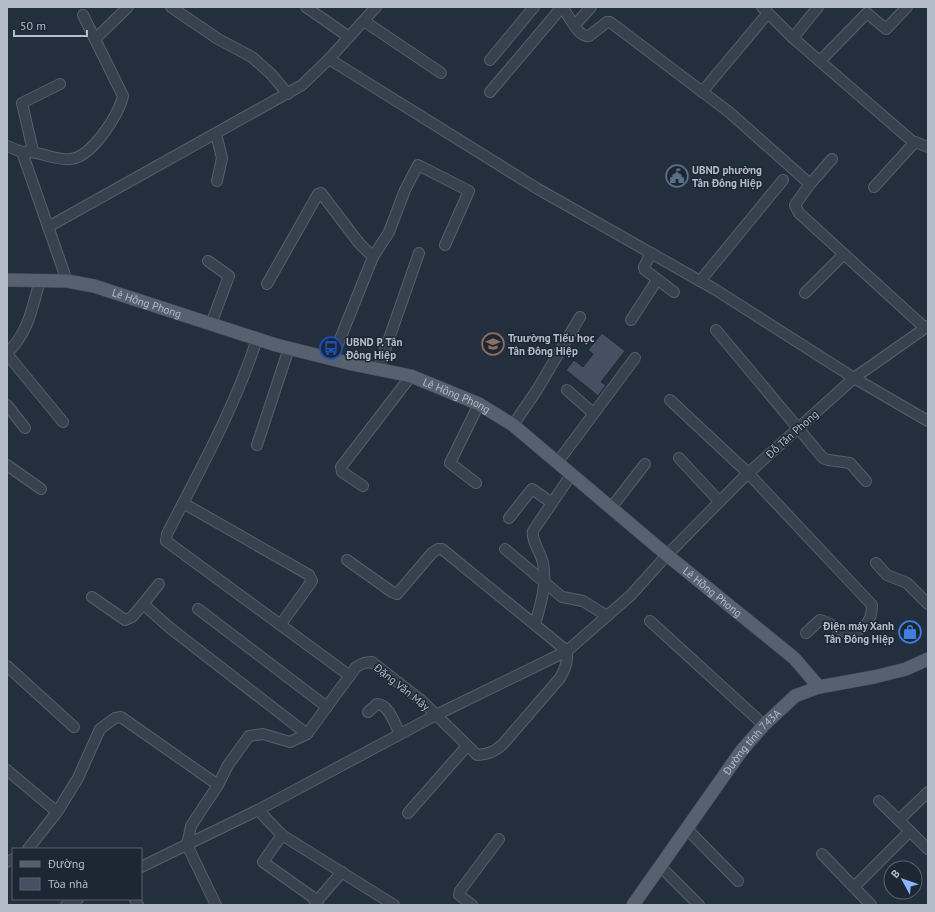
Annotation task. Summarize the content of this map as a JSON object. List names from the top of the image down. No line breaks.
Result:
{"streets":{"main road":["Lê Hồng Phong","Đường tỉnh 743A"],"street":["Đỗ Tấn Phong","Đặng Văn Mây"]},"crossings":[["Lê Hồng Phong","Đỗ Tấn Phong"],["Lê Hồng Phong","Đường tỉnh 743A"]],"places":{"public building":["UBND phường Tân Đông Hiệp"],"school or university":["Truường Tiểu học Tân Đông Hiệp"],"bus stop":["UBND P. Tân Đông Hiệp"],"shop":["Điện máy Xanh Tân Đông Hiệp"]},"legend":["Đường","Tòa nhà"],"scale_bar":"50 m","north":"top left"}
